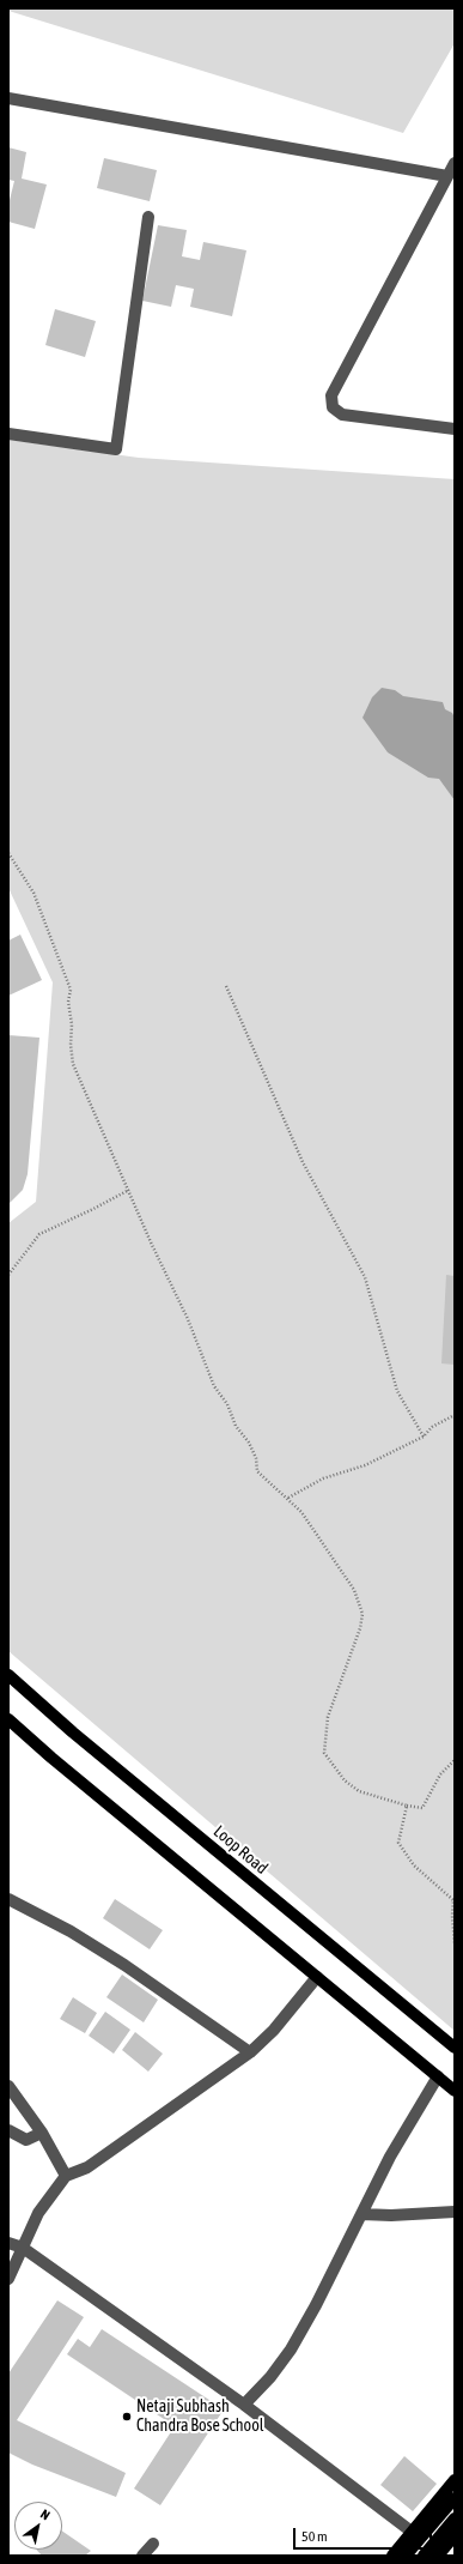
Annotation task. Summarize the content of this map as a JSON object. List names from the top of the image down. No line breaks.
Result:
{"streets":{"main road":["Loop Road"]},"places":["Netaji Subhash Chandra Bose School"],"scale_bar":"50 m","north":"top right"}
